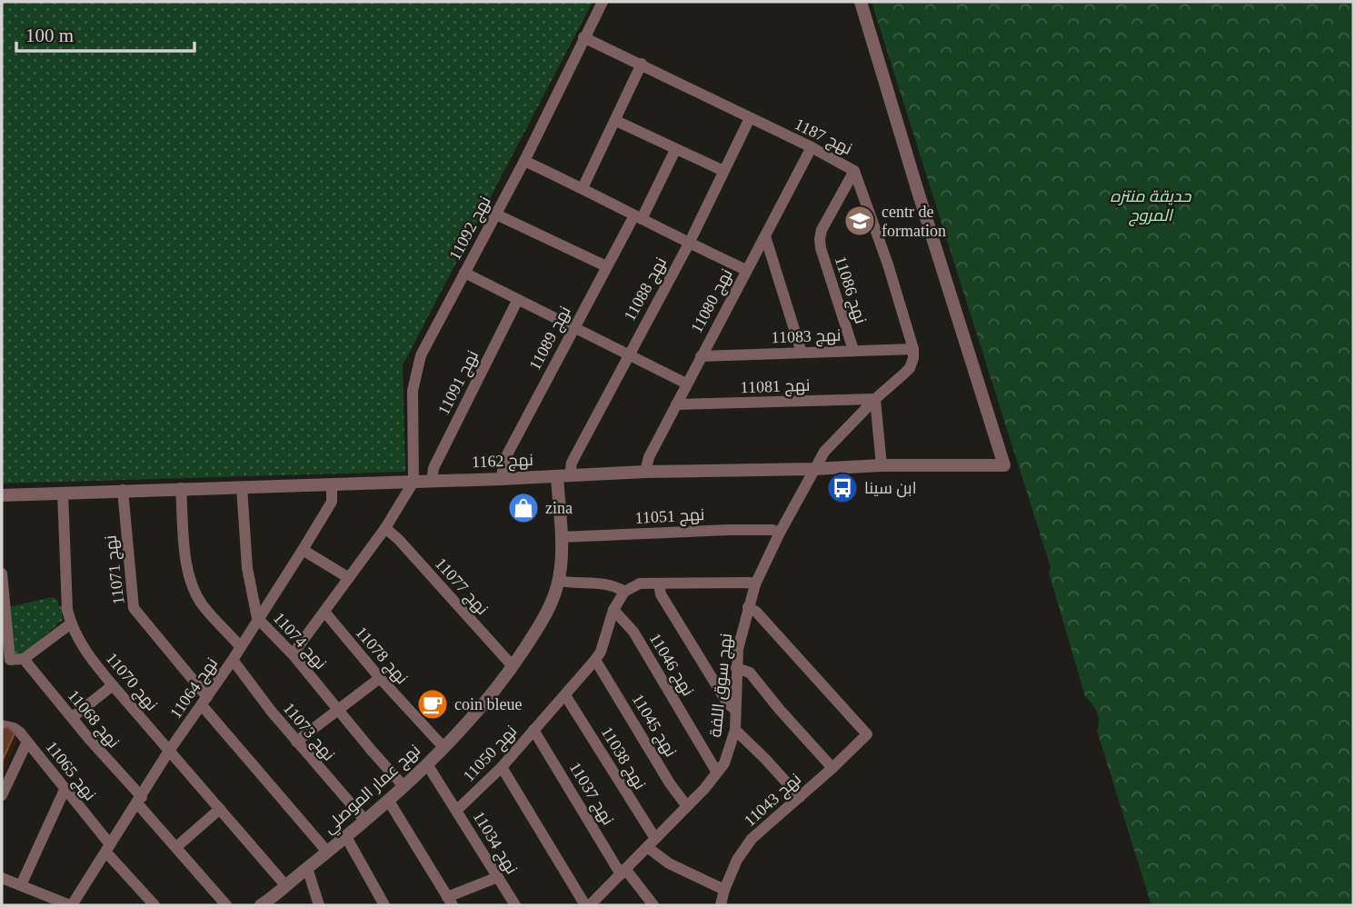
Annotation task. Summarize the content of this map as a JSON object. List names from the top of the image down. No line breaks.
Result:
{"streets":{"street":["نهج 1187","نهج 11092","نهج 11088","نهج 11086","نهج 11080","نهج 11083","نهج 11089","نهج 11091","نهج 11081","نهج 1162","نهج 11051","نهج 11071","نهج 11077","نهج 11074","نهج 11078","نهج 11046","نهج 11070","نهج سوق اللفة","نهج 11064","نهج 11068","نهج 11045","نهج 11073","نهج 11050","نهج 11038","نهج 11065","نهج عمار الموصلي","نهج 11037","نهج 11043","نهج 11034"]},"crossings":[["نهج 1187","نهج 11092"],["نهج 1187","نهج 11088"],["نهج 1187","نهج 11086"],["نهج 1187","نهج 11080"],["نهج 1187","نهج 11083"],["نهج 11092","نهج 1162"],["نهج 11088","نهج 1162"],["نهج 11088","نهج عمار الموصلي"],["نهج 11086","نهج 11083"],["نهج 11080","نهج 11083"],["نهج 11080","نهج 11081"],["نهج 11080","نهج 1162"],["نهج 11089","نهج 1162"],["نهج 11091","نهج 1162"],["نهج 1162","نهج 11071"],["نهج 1162","نهج 11074"],["نهج 1162","نهج 11070"],["نهج 1162","نهج سوق اللفة"],["نهج 1162","نهج 11064"],["نهج 1162","نهج عمار الموصلي"],["نهج 11051","نهج سوق اللفة"],["نهج 11051","نهج عمار الموصلي"],["نهج 11071","نهج 11064"],["نهج 11071","نهج عمار الموصلي"],["نهج 11077","نهج عمار الموصلي"],["نهج 11074","نهج 11064"],["نهج 11074","نهج عمار الموصلي"],["نهج 11078","نهج عمار الموصلي"],["نهج 11046","نهج سوق اللفة"],["نهج 11046","نهج 11050"],["نهج 11070","نهج 11064"],["نهج 11070","نهج عمار الموصلي"],["نهج سوق اللفة","نهج 11045"],["نهج سوق اللفة","نهج 11038"],["نهج سوق اللفة","نهج 11037"],["نهج سوق اللفة","نهج 11043"],["نهج 11064","نهج 11068"],["نهج 11064","نهج 11073"],["نهج 11064","نهج 11065"],["نهج 11045","نهج 11050"],["نهج 11073","نهج عمار الموصلي"],["نهج 11050","نهج 11038"],["نهج 11050","نهج 11037"],["نهج 11050","نهج 11034"],["نهج عمار الموصلي","نهج 11034"]],"parks":["حديقة منتزه المروج"],"places":{"school or university":["centr de formation"],"bus stop":["ابن سينا"],"shop":["zina"],"cafe":["coin bleue"]},"scale_bar":"100 m"}
